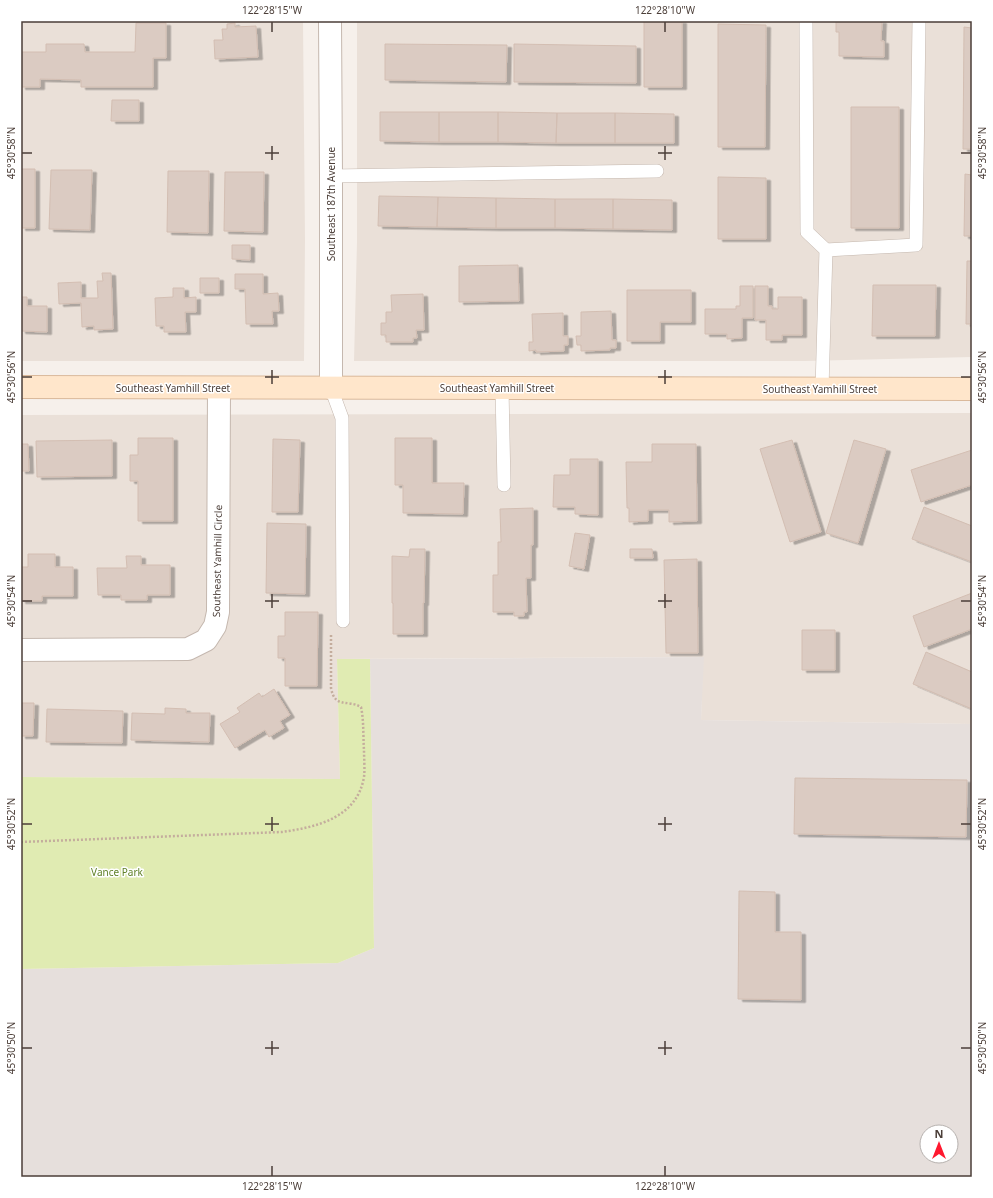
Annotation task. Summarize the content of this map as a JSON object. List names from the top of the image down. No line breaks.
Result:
{"streets":{"street":["Southeast 187th Avenue","Southeast Yamhill Street","Southeast Yamhill Circle"]},"crossings":[["Southeast 187th Avenue","Southeast Yamhill Street"],["Southeast Yamhill Street","Southeast Yamhill Circle"]],"parks":["Vance Park"],"north":"top","coordinates":["122°28'15\"W","122°28'10\"W","45°30'58\"N","45°30'56\"N","45°30'54\"N","45°30'52\"N","45°30'50\"N"]}
